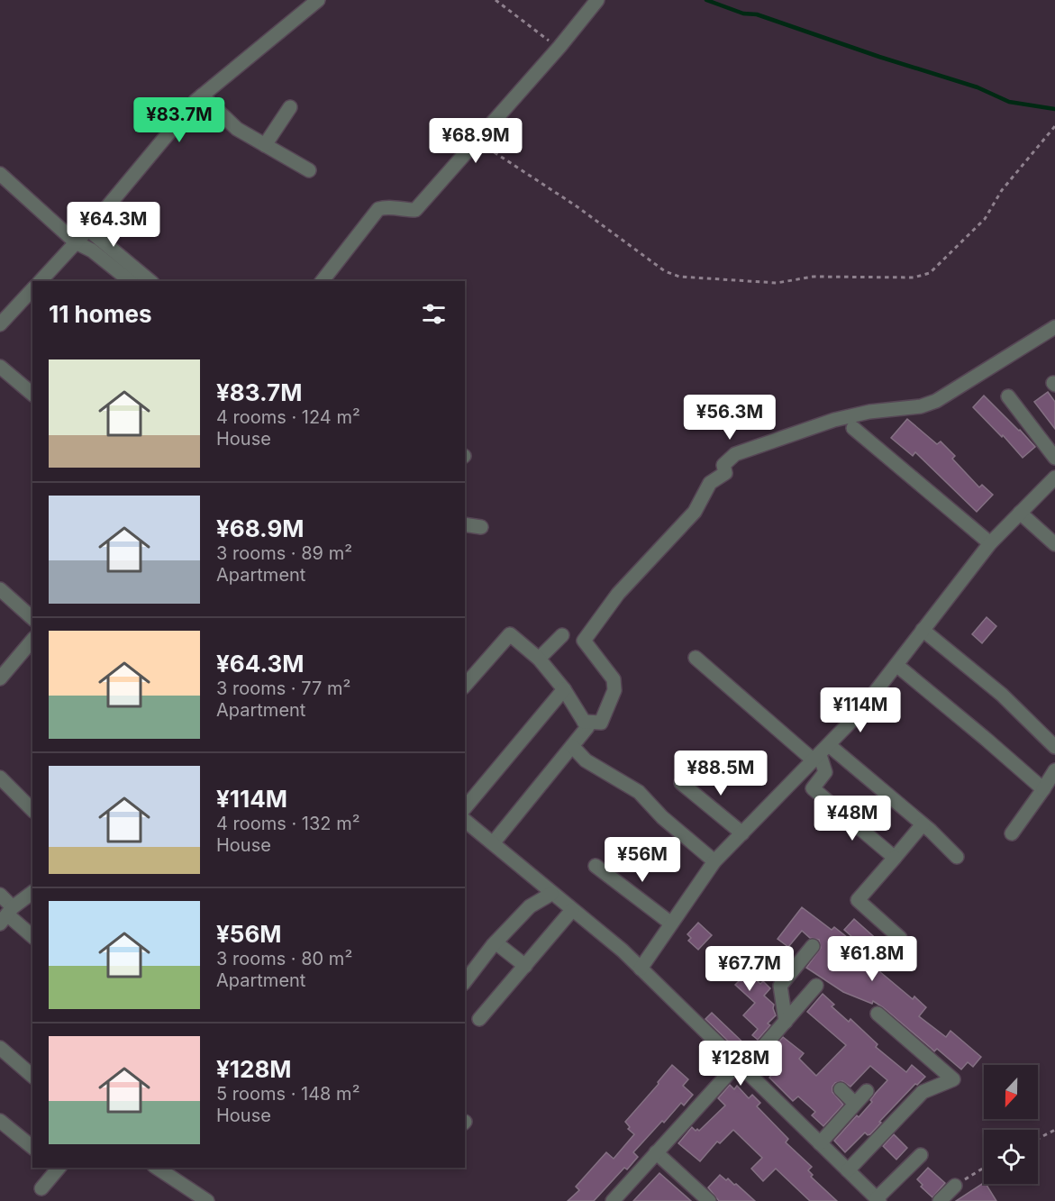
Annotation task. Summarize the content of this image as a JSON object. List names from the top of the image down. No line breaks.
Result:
{"north":"bottom","page":{"price":["¥83.7M","¥68.9M","¥64.3M","¥56.3M","¥114M","¥88.5M","¥48M","¥56M","¥61.8M","¥67.7M","¥128M"],"heading":"11 homes","list":[{"name":"¥83.7M","note":"4 rooms · 124 m² · House"},{"name":"¥68.9M","note":"3 rooms · 89 m² · Apartment"},{"name":"¥64.3M","note":"3 rooms · 77 m² · Apartment"},{"name":"¥114M","note":"4 rooms · 132 m² · House"},{"name":"¥56M","note":"3 rooms · 80 m² · Apartment"},{"name":"¥128M","note":"5 rooms · 148 m² · House"}]}}
